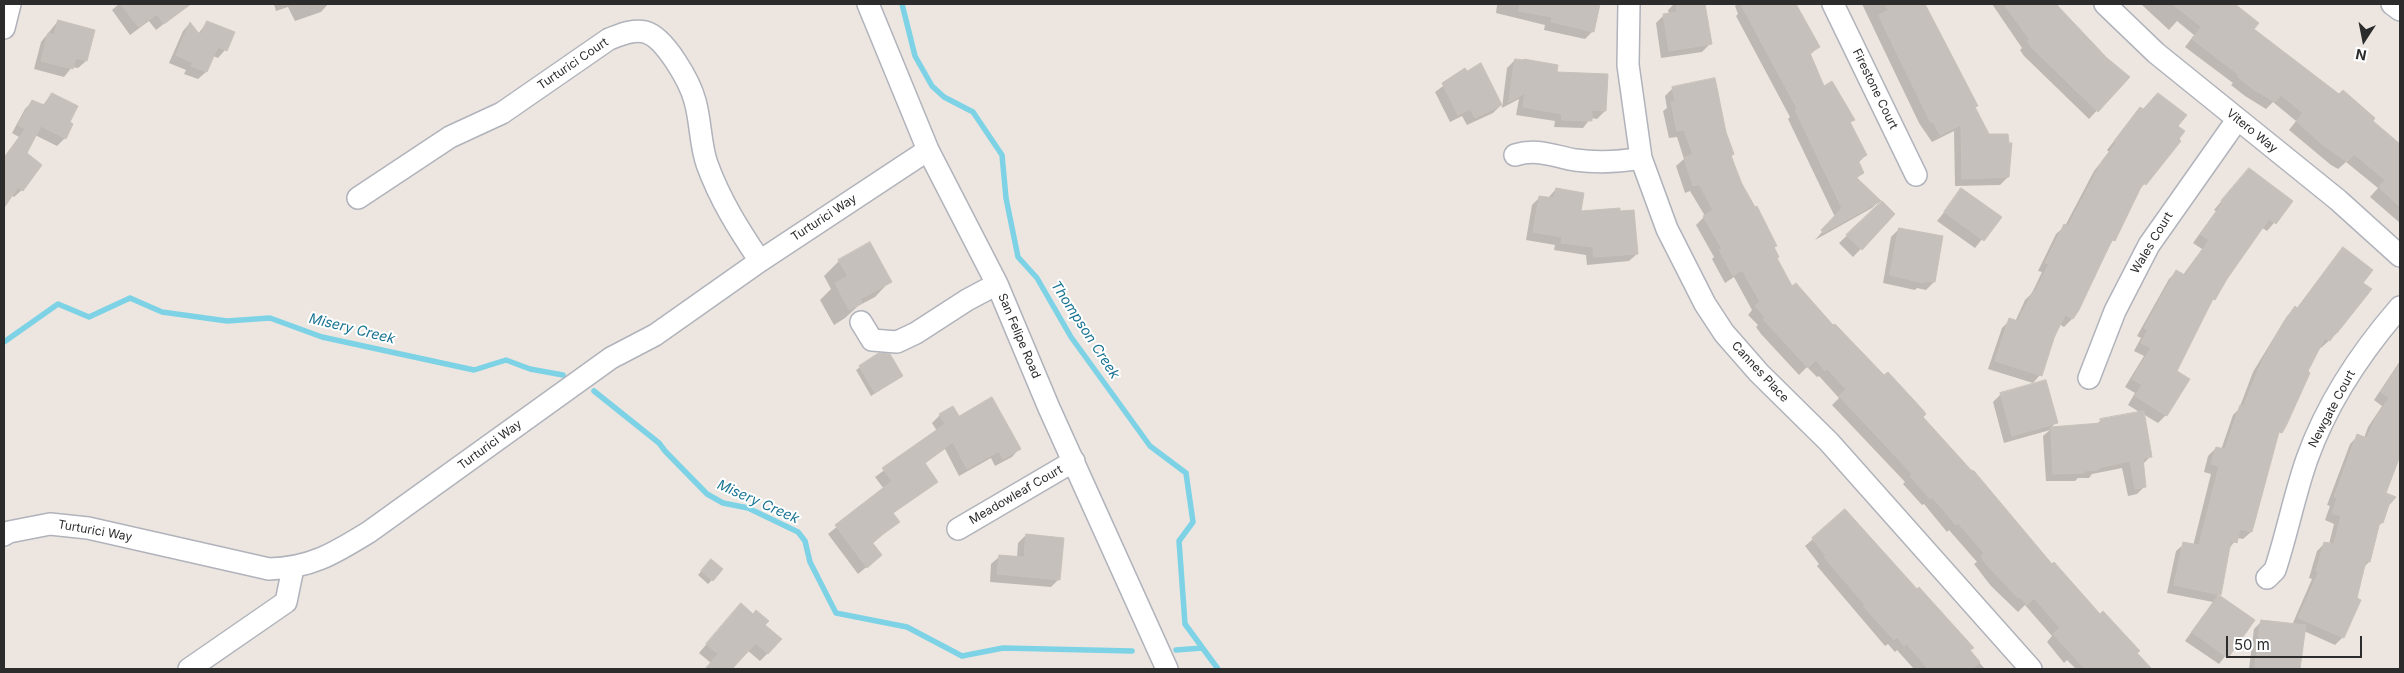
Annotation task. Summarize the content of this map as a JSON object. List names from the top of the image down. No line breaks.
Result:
{"streets":{"street":["Turturici Court","Firestone Court","Vitero Way","Turturici Way","Wales Court","San Felipe Road","Cannes Place","Newgate Court","Meadowleaf Court"]},"crossings":[["Turturici Court","Turturici Way"],["Vitero Way","Wales Court"],["Turturici Way","San Felipe Road"],["San Felipe Road","Meadowleaf Court"]],"water":["Misery Creek","Thompson Creek"],"scale_bar":"50 m","north":"bottom"}
